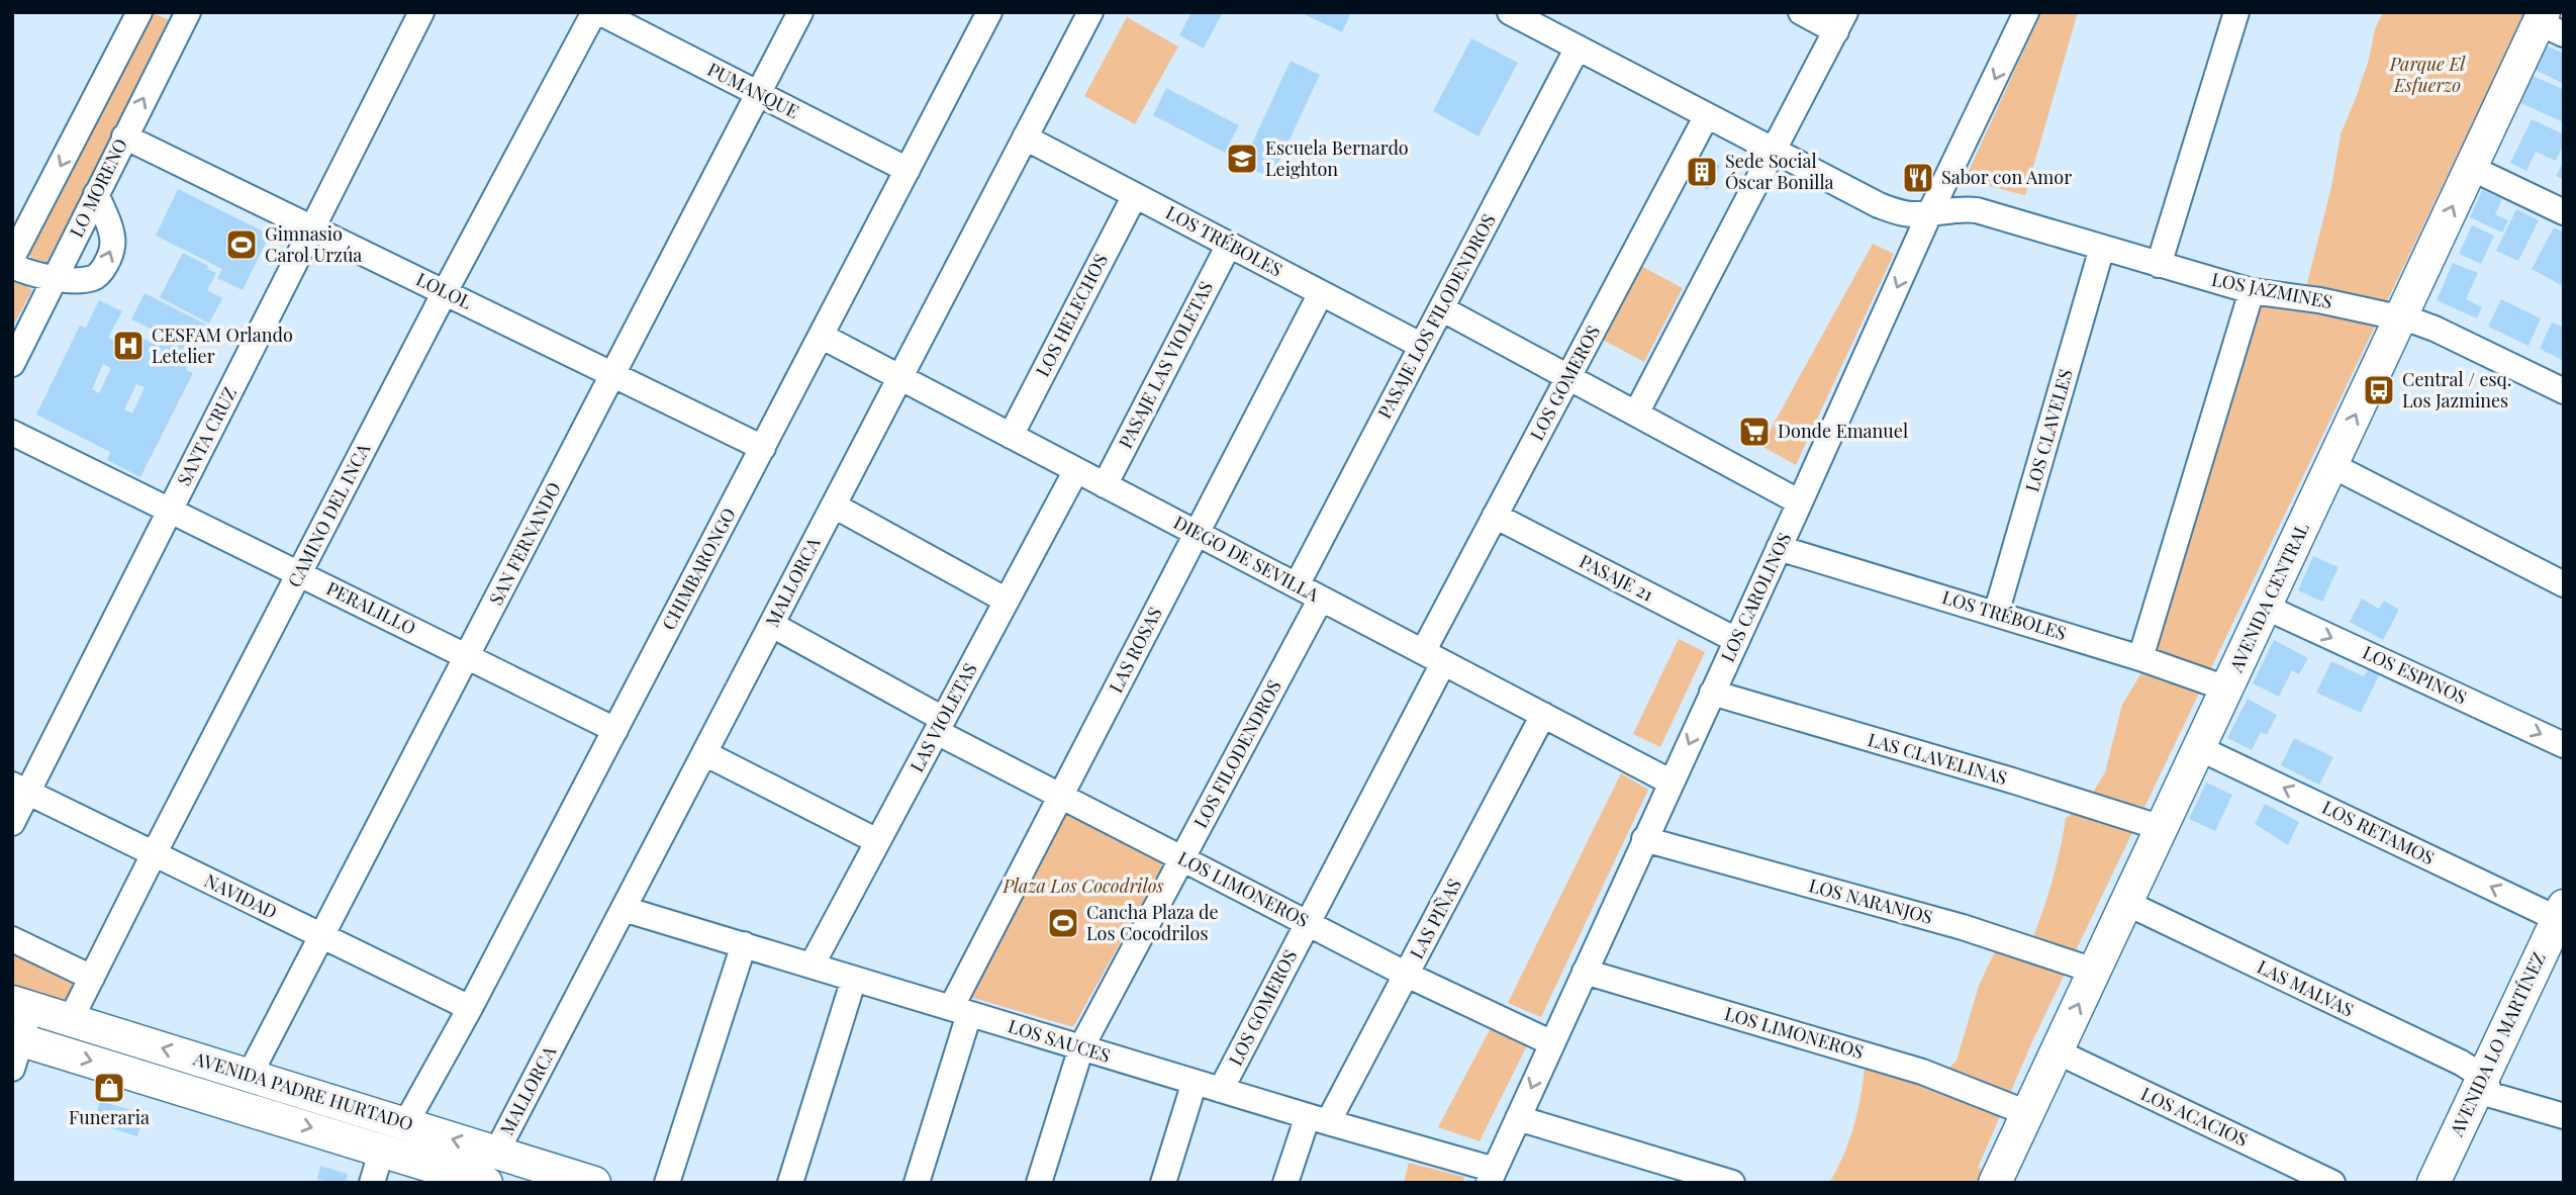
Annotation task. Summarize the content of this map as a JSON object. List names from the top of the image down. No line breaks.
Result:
{"streets":{"main road":["AVENIDA CENTRAL","AVENIDA LO MARTÍNEZ","AVENIDA PADRE HURTADO"],"street":["PUMANQUE","LO MORENO","LOS TRÉBOLES","LOLOL","LOS JAZMINES","LOS HELECHOS","PASAJE LOS FILODENDROS","PASAJE LAS VIOLETAS","LOS GOMEROS","LOS CLAVELES","SANTA CRUZ","CAMINO DEL INCA","SAN FERNANDO","DIEGO DE SEVILLA","CHIMBARONGO","PASAJE 21","MALLORCA","LOS CAROLINOS","PERALILLO","LAS ROSAS","LOS ESPINOS","LAS VIOLETAS","LOS FILODENDROS","LAS CLAVELINAS","LOS RETAMOS","LOS LIMONEROS","NAVIDAD","LOS NARANJOS","LAS PIÑAS","LAS MALVAS","LOS SAUCES","LOS ACACIOS"]},"crossings":[["PUMANQUE","SAN FERNANDO"],["PUMANQUE","CHIMBARONGO"],["LO MORENO","LOLOL"],["LOS TRÉBOLES","LOS HELECHOS"],["LOS TRÉBOLES","PASAJE LOS FILODENDROS"],["LOS TRÉBOLES","PASAJE LAS VIOLETAS"],["LOS TRÉBOLES","LOS CLAVELES"],["LOS TRÉBOLES","MALLORCA"],["LOS TRÉBOLES","LOS CAROLINOS"],["LOS TRÉBOLES","AVENIDA CENTRAL"],["LOS TRÉBOLES","LAS ROSAS"],["LOLOL","SANTA CRUZ"],["LOLOL","CAMINO DEL INCA"],["LOLOL","SAN FERNANDO"],["LOLOL","CHIMBARONGO"],["LOS JAZMINES","PASAJE LOS FILODENDROS"],["LOS JAZMINES","LOS GOMEROS"],["LOS JAZMINES","LOS CLAVELES"],["LOS JAZMINES","LOS CAROLINOS"],["LOS JAZMINES","AVENIDA CENTRAL"],["LOS HELECHOS","DIEGO DE SEVILLA"],["PASAJE LOS FILODENDROS","DIEGO DE SEVILLA"],["PASAJE LAS VIOLETAS","DIEGO DE SEVILLA"],["LOS GOMEROS","DIEGO DE SEVILLA"],["LOS GOMEROS","PASAJE 21"],["LOS GOMEROS","LOS LIMONEROS"],["LOS GOMEROS","LOS SAUCES"],["SANTA CRUZ","PERALILLO"],["SANTA CRUZ","NAVIDAD"],["CAMINO DEL INCA","PERALILLO"],["CAMINO DEL INCA","NAVIDAD"],["CAMINO DEL INCA","AVENIDA PADRE HURTADO"],["SAN FERNANDO","PERALILLO"],["SAN FERNANDO","NAVIDAD"],["SAN FERNANDO","AVENIDA PADRE HURTADO"],["DIEGO DE SEVILLA","CHIMBARONGO"],["DIEGO DE SEVILLA","MALLORCA"],["DIEGO DE SEVILLA","LOS CAROLINOS"],["DIEGO DE SEVILLA","LAS ROSAS"],["DIEGO DE SEVILLA","LAS VIOLETAS"],["DIEGO DE SEVILLA","LOS FILODENDROS"],["DIEGO DE SEVILLA","LAS PIÑAS"],["CHIMBARONGO","PERALILLO"],["CHIMBARONGO","NAVIDAD"],["CHIMBARONGO","AVENIDA PADRE HURTADO"],["PASAJE 21","LOS CAROLINOS"],["MALLORCA","LOS LIMONEROS"],["MALLORCA","LOS SAUCES"],["MALLORCA","AVENIDA PADRE HURTADO"],["LOS CAROLINOS","LAS CLAVELINAS"],["LOS CAROLINOS","LOS LIMONEROS"],["LOS CAROLINOS","LOS NARANJOS"],["LOS CAROLINOS","LOS SAUCES"],["AVENIDA CENTRAL","LOS ESPINOS"],["AVENIDA CENTRAL","LAS CLAVELINAS"],["AVENIDA CENTRAL","LOS RETAMOS"],["AVENIDA CENTRAL","LOS LIMONEROS"],["AVENIDA CENTRAL","LOS NARANJOS"],["AVENIDA CENTRAL","LAS MALVAS"],["AVENIDA CENTRAL","LOS ACACIOS"],["LAS ROSAS","LOS LIMONEROS"],["LAS ROSAS","LOS SAUCES"],["LAS VIOLETAS","LOS LIMONEROS"],["LAS VIOLETAS","LOS SAUCES"],["LOS FILODENDROS","LOS LIMONEROS"],["LOS FILODENDROS","LOS SAUCES"],["LOS RETAMOS","AVENIDA LO MARTÍNEZ"],["LOS LIMONEROS","LAS PIÑAS"],["LAS PIÑAS","LOS SAUCES"],["LAS MALVAS","AVENIDA LO MARTÍNEZ"]],"one_way":["LOS RETAMOS"],"parks":["Parque El Esfuerzo","Plaza Los Cocodrilos"],"places":{"school or university":["Escuela Bernardo Leighton"],"building":["Sede Social Óscar Bonilla"],"restaurant":["Sabor con Amor"],"sports":["Gimnasio Carol Urzúa","Cancha Plaza de Los Cocodrilos"],"hospital":["CESFAM Orlando Letelier"],"bus stop":["Central / esq. Los Jazmines"],"supermarket":["Donde Emanuel"],"shop":["Funeraria"]}}
